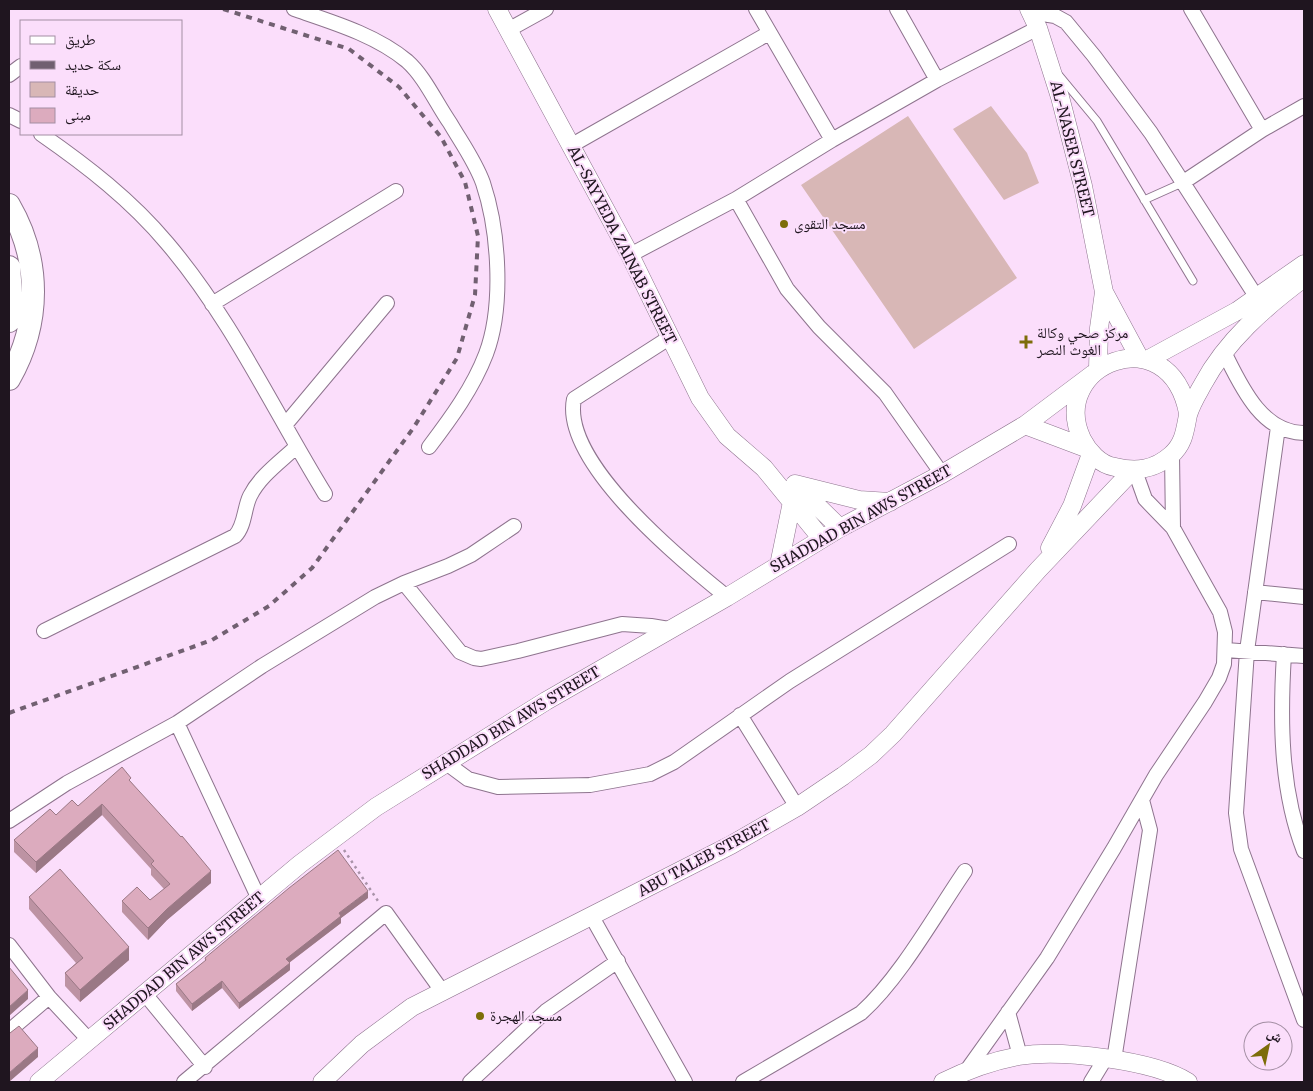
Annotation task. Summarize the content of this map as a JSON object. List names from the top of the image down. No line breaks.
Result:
{"streets":{"street":["AL-NASER STREET","AL-SAYYEDA ZAINAB STREET","SHADDAD BIN AWS STREET","ABU TALEB STREET"]},"crossings":[["AL-NASER STREET","SHADDAD BIN AWS STREET"],["AL-NASER STREET","ABU TALEB STREET"],["AL-SAYYEDA ZAINAB STREET","SHADDAD BIN AWS STREET"],["SHADDAD BIN AWS STREET","ABU TALEB STREET"]],"places":{"other":["مسجد التقوى","مسجد الهجرة"],"health":["مركز صحي وكالة الغوث النصر"]},"legend":["طريق","سكة حديد","حديقة","مبنى"],"north":"top right"}
